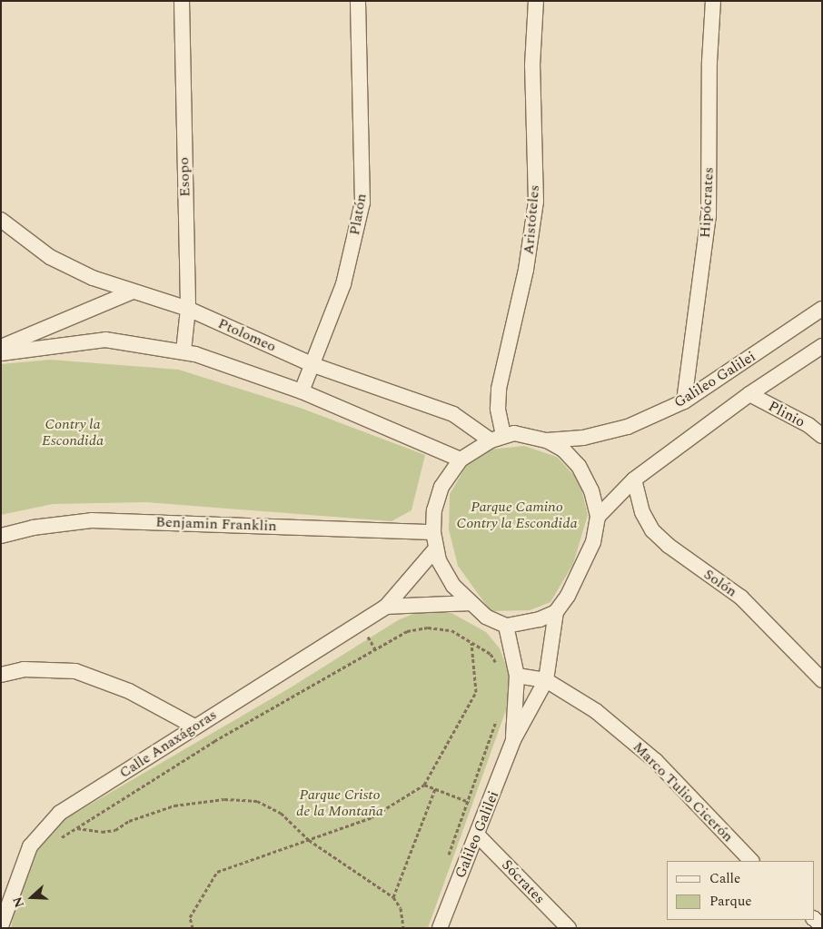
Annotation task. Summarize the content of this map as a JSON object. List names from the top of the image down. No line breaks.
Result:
{"streets":{"street":["Esopo","Hipócrates","Platón","Aristóteles","Ptolomeo","Galileo Galilei","Plinio","Benjamin Franklin","Solón","Calle Anaxágoras","Marco Tulio Cicerón","Sócrates"]},"crossings":[["Esopo","Ptolomeo"],["Hipócrates","Galileo Galilei"],["Platón","Ptolomeo"],["Aristóteles","Ptolomeo"],["Galileo Galilei","Plinio"],["Galileo Galilei","Solón"],["Galileo Galilei","Marco Tulio Cicerón"],["Galileo Galilei","Sócrates"]],"parks":["Contry la Escondida","Parque Camino Contry la Escondida","Parque Cristo de la Montaña"],"legend":["Calle","Parque"],"north":"left"}
